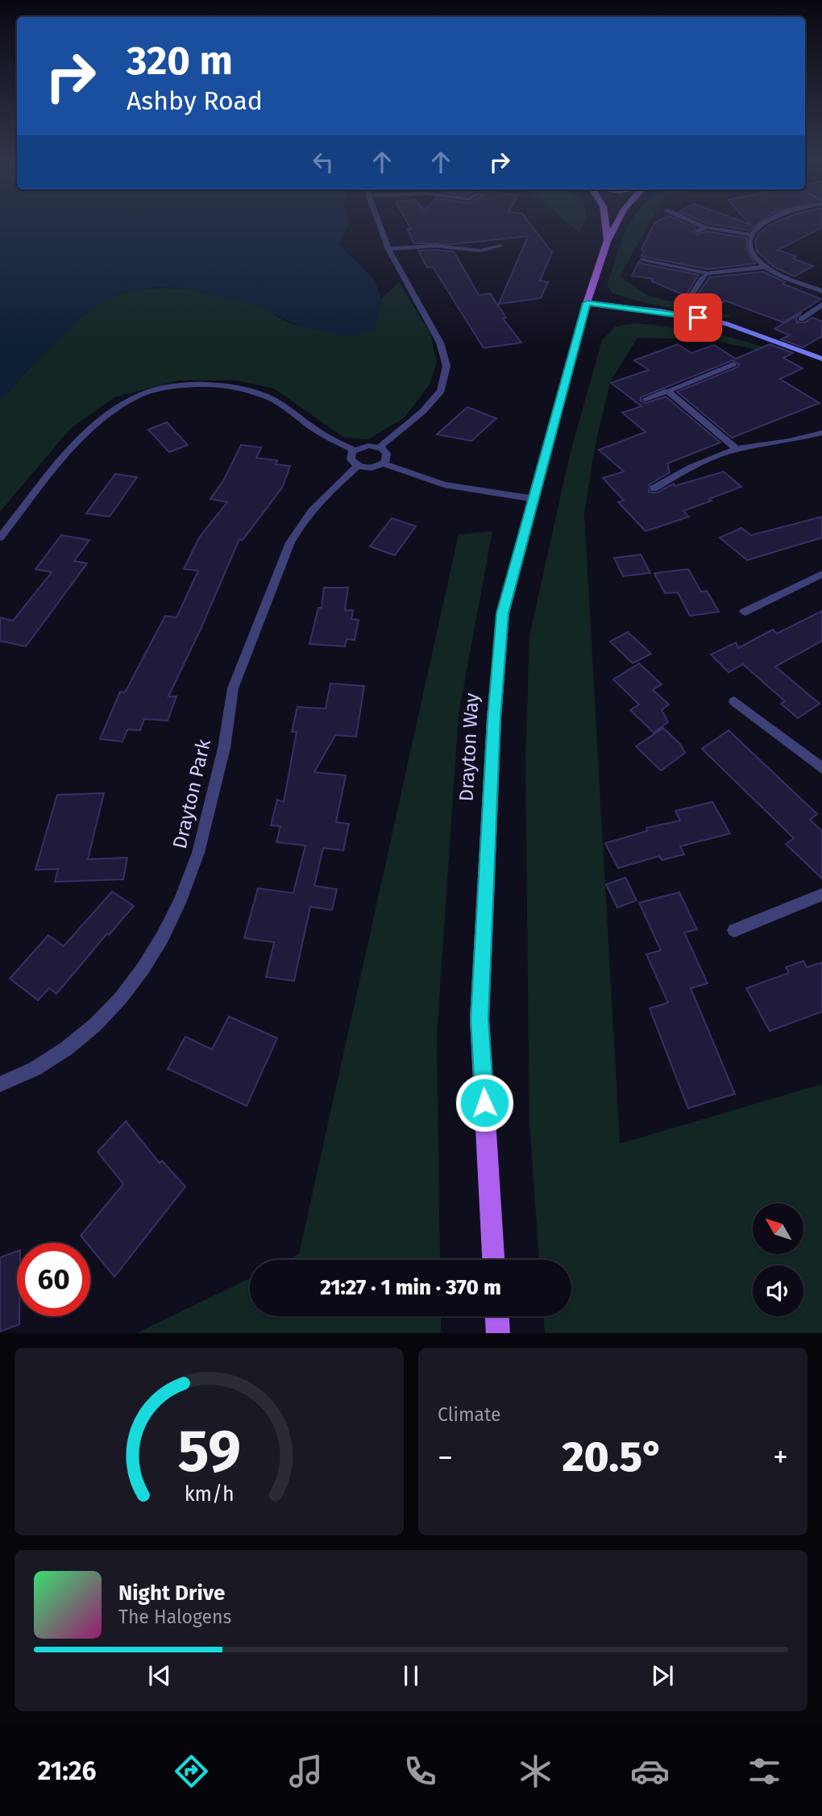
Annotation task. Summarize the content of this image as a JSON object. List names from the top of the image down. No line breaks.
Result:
{"streets":{"main road":["Drayton Way"],"street":["Drayton Park"]},"north":"top left","page":{"turn":["320 m","Ashby Road"],"limit":"60","trip":"21:27 · 1 min · 370 m","tile":"Climate","heat":["−","20.5°","+"],"song":["Night Drive","The Halogens"],"tabs":"21:26","gauge":["59","km/h"]}}
